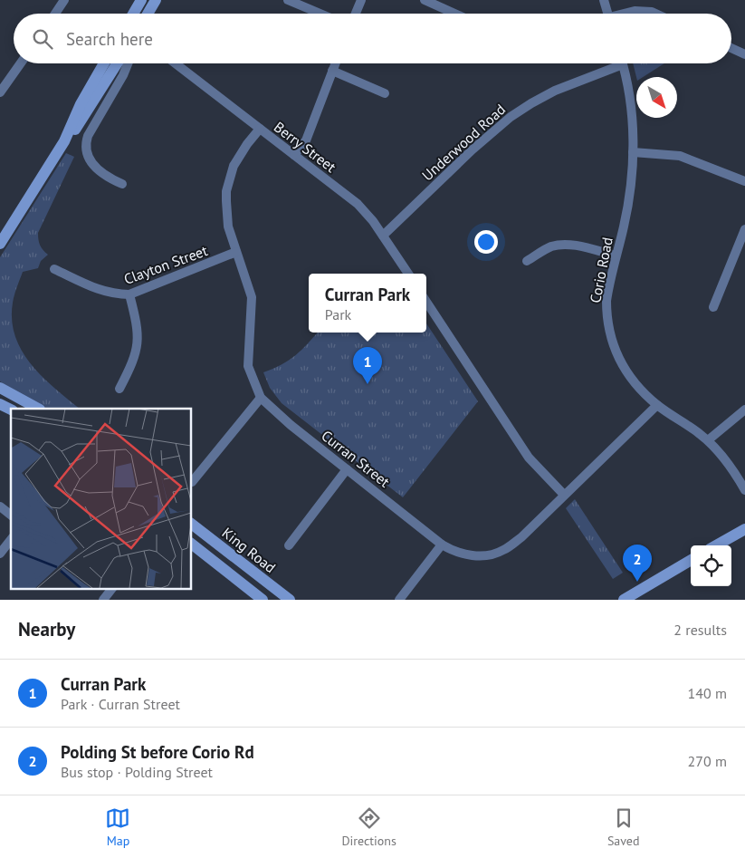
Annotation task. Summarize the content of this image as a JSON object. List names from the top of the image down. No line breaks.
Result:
{"streets":{"main road":["King Road"],"street":["Underwood Road","Berry Street","Clayton Street","Corio Road","Curran Street"]},"crossings":[["Underwood Road","Berry Street"],["Berry Street","Curran Street"],["Clayton Street","Curran Street"],["Corio Road","Curran Street"]],"north":"bottom right","page":{"search":"Search here","popup":["Curran Park","Park"],"pins":["1","2"],"heading":["Nearby","2 results"],"list":[{"mark":"1","name":"Curran Park","note":"Park · Curran Street","value":"140 m"},{"mark":"2","name":"Polding St before Corio Rd","note":"Bus stop · Polding Street","value":"270 m"}],"nav":["Map","Directions","Saved"]}}
